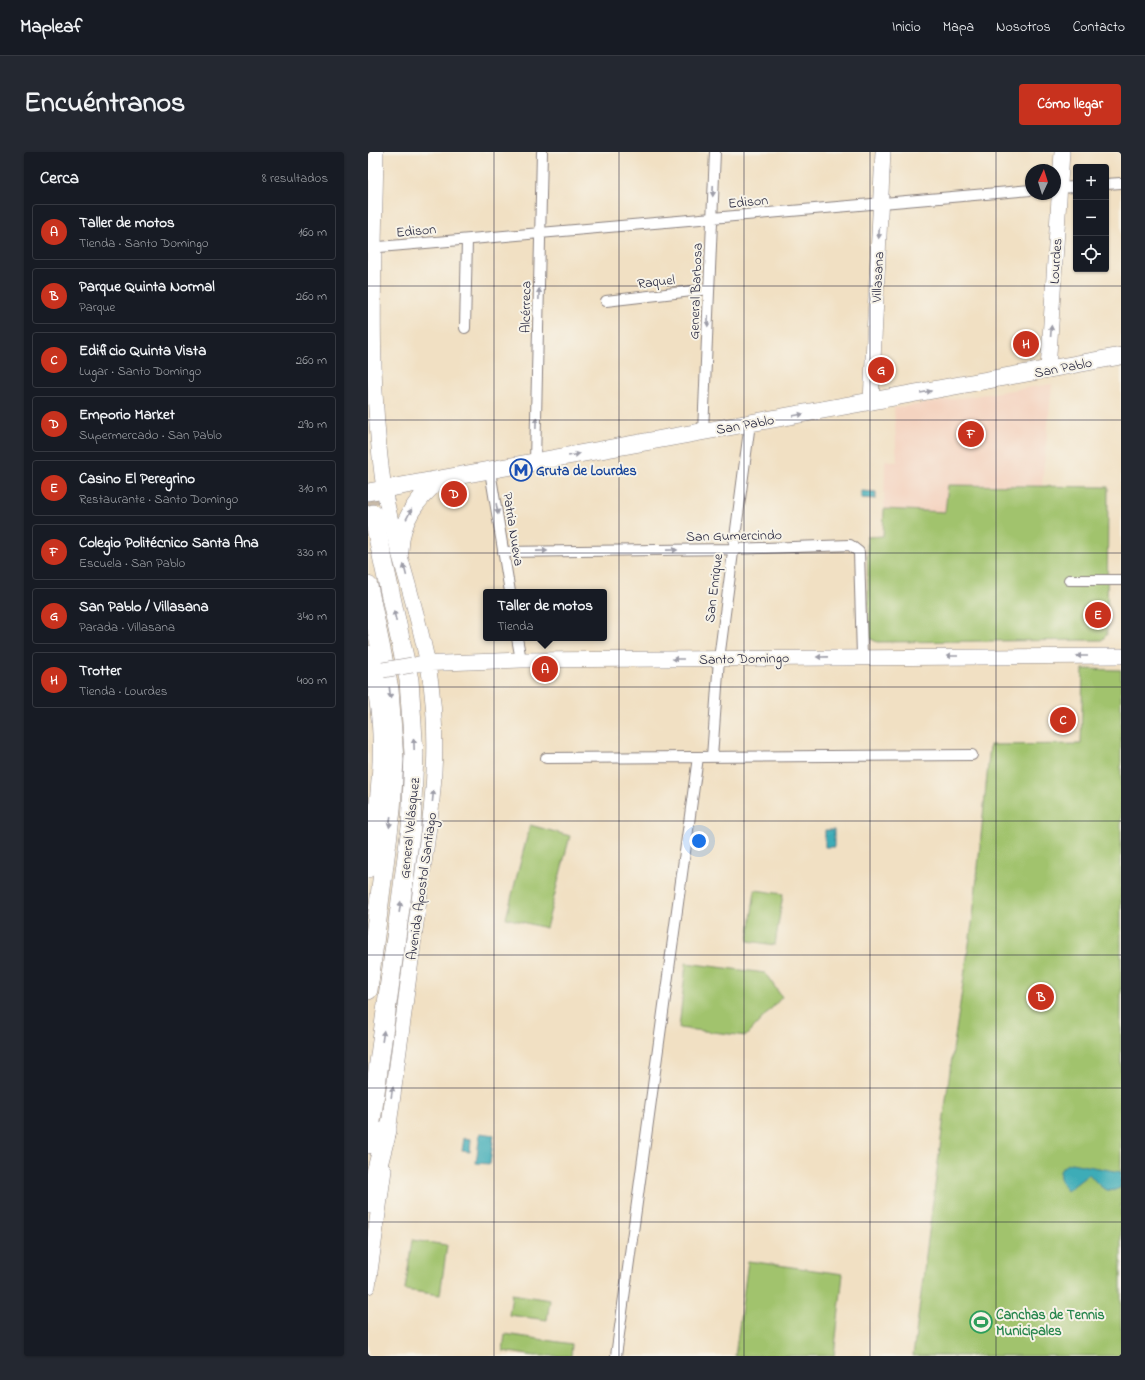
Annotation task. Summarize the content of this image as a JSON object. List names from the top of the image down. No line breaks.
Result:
{"streets":{"highway":["General Velásquez"],"main road":["Lourdes","Villasana","San Pablo","Santo Domingo","Avenida Apostol Santiago"],"street":["Edison","Raquel","General Barbosa","Alcérreca","Patria Nueva","San Gumercindo","San Enrique"]},"crossings":[["Edison","Villasana"],["Edison","General Barbosa"],["Edison","Alcérreca"],["Edison","Avenida Apostol Santiago"],["Lourdes","San Pablo"],["Villasana","San Pablo"],["Raquel","General Barbosa"],["General Barbosa","San Pablo"],["Alcérreca","San Pablo"],["San Pablo","Patria Nueva"],["San Pablo","San Enrique"],["San Pablo","Avenida Apostol Santiago"],["Patria Nueva","San Gumercindo"],["San Gumercindo","San Enrique"],["San Gumercindo","Santo Domingo"],["San Enrique","Santo Domingo"],["Santo Domingo","Avenida Apostol Santiago"]],"one_way":["Lourdes","Villasana","General Barbosa","San Pablo","Patria Nueva","San Gumercindo","Santo Domingo"],"places":{"metro station":["Gruta de Lourdes"],"sports":["Canchas de Tennis Municipales"]},"north":"top","page":{"header":"Mapleaf","nav":["Inicio","Mapa","Nosotros","Contacto"],"title":"Encuéntranos","buttons":"Cómo llegar","heading":["Cerca","8 resultados"],"map_buttons":["+","−"],"list":[{"mark":"A","name":"Taller de motos","note":"Tienda · Santo Domingo","value":"160 m"},{"mark":"B","name":"Parque Quinta Normal","note":"Parque","value":"260 m"},{"mark":"C","name":"Edificio Quinta Vista","note":"Lugar · Santo Domingo","value":"260 m"},{"mark":"D","name":"Emporio Market","note":"Supermercado · San Pablo","value":"290 m"},{"mark":"E","name":"Casino El Peregrino","note":"Restaurante · Santo Domingo","value":"310 m"},{"mark":"F","name":"Colegio Politécnico Santa Ana","note":"Escuela · San Pablo","value":"330 m"},{"mark":"G","name":"San Pablo / Villasana","note":"Parada · Villasana","value":"340 m"},{"mark":"H","name":"Trotter","note":"Tienda · Lourdes","value":"400 m"}],"pins":["H","G","F","D","E","A","C","B"],"popup":["Taller de motos","Tienda"]}}
